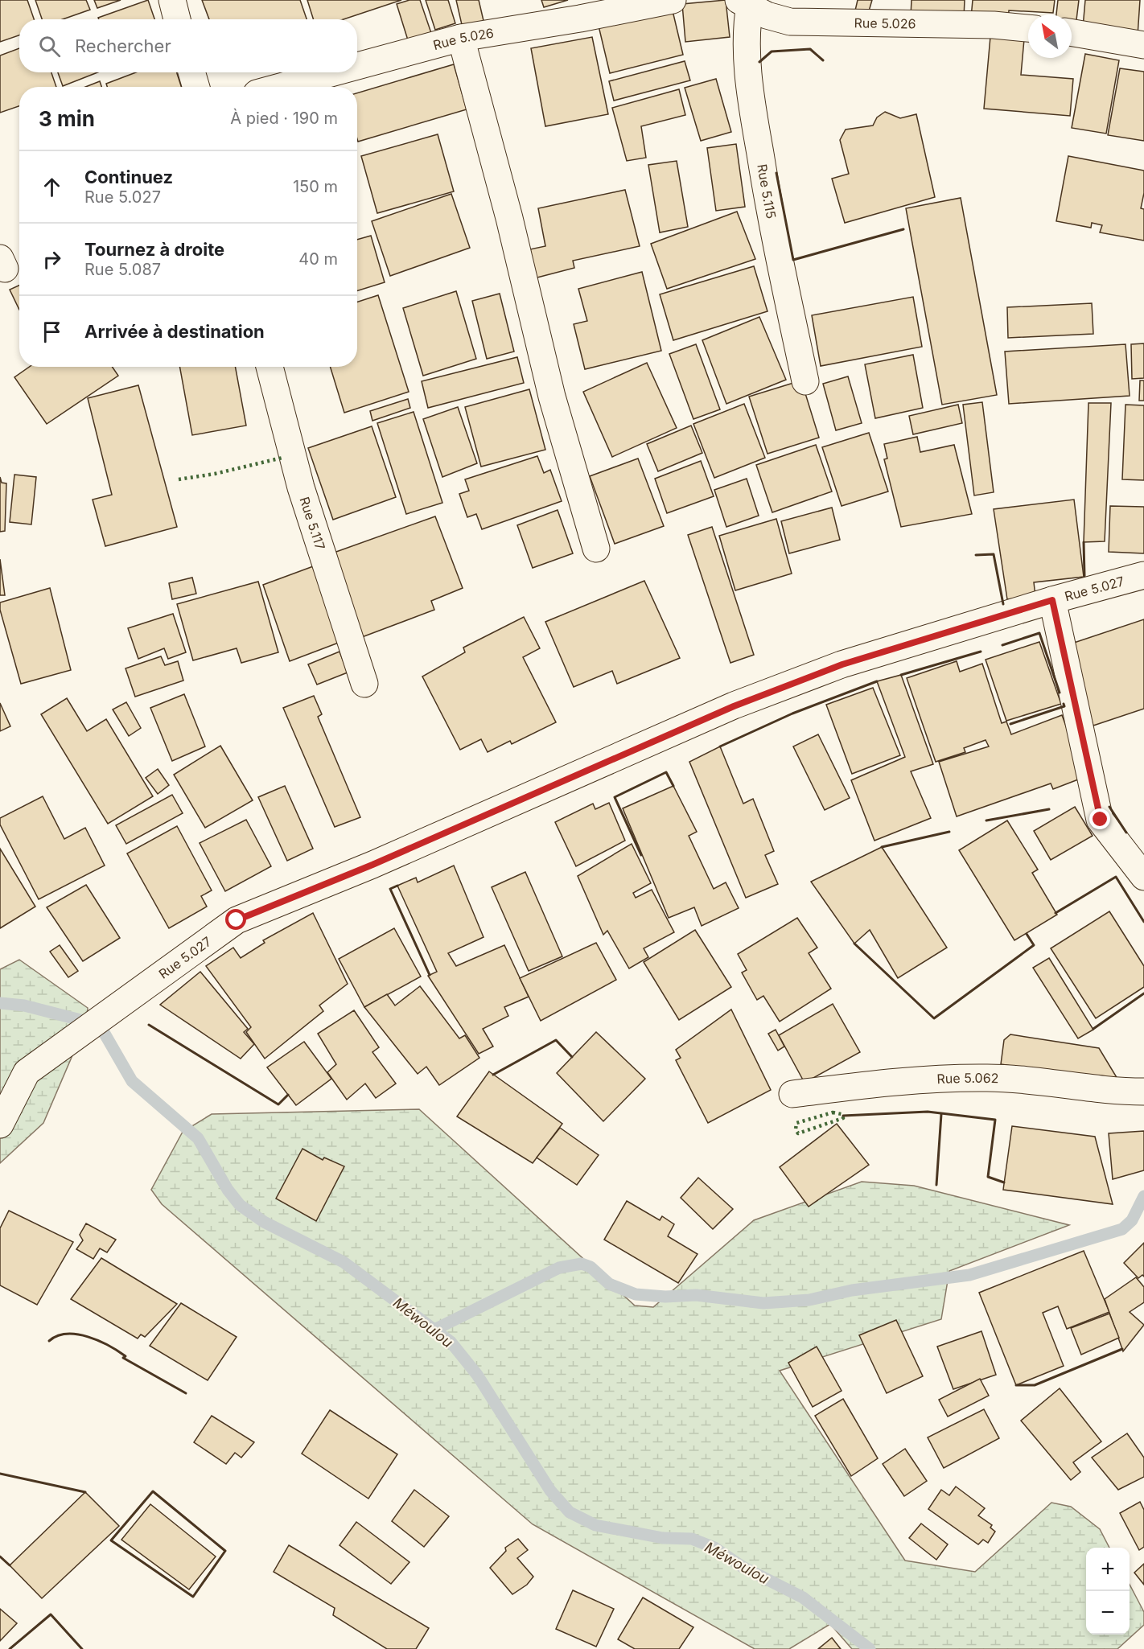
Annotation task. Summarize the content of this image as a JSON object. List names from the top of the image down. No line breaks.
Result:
{"streets":{"street":["Rue 5.026","Rue 5.115","Rue 5.117","Rue 5.027","Rue 5.062"]},"crossings":[["Rue 5.026","Rue 5.115"]],"water":["Méwoulou"],"north":"top left","page":{"search":"Rechercher","heading":["3 min","À pied · 190 m"],"list":[["Continuez","Rue 5.027","150 m"],["Tournez à droite","Rue 5.087","40 m"],"Arrivée à destination"],"map_buttons":["+","−"]}}
